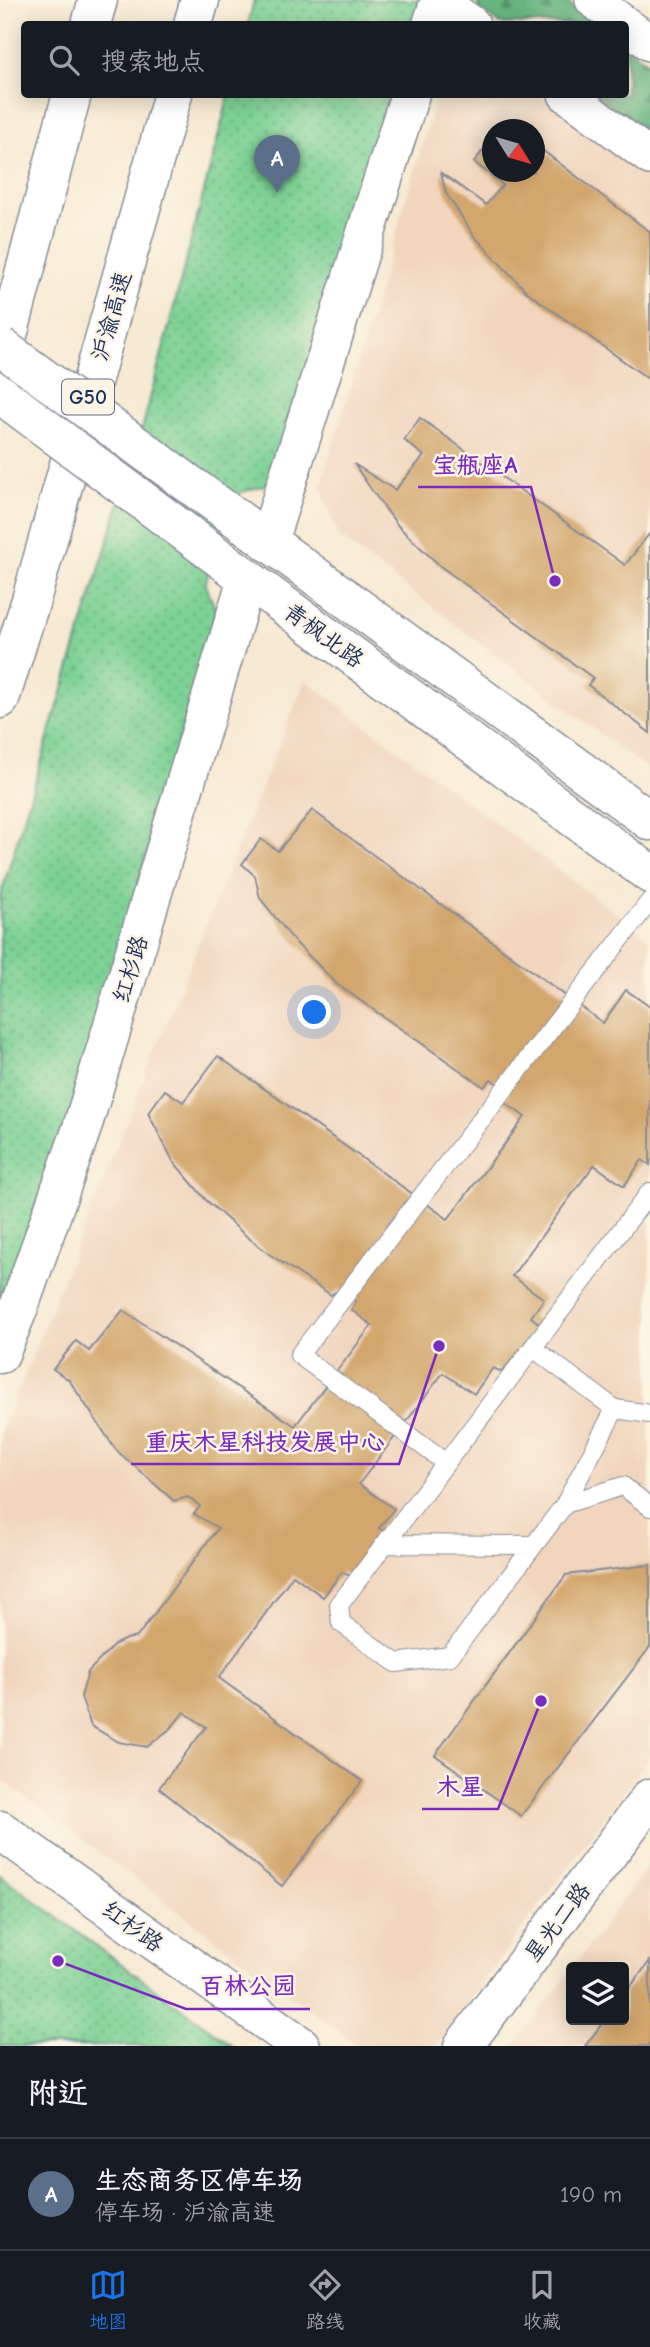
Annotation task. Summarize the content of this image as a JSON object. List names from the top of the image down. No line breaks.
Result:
{"streets":{"main road":["沪渝高速","G50","青枫北路","红杉路","星光二路"]},"crossings":[["青枫北路","红杉路"]],"places":["宝瓶座A","重庆木星科技发展中心","木星","百林公园"],"north":"bottom right","page":{"search":"搜索地点","pins":"A","heading":"附近","list":[{"mark":"A","name":"生态商务区停车场","note":"停车场 · 沪渝高速","value":"190 m"}],"nav":["地图","路线","收藏"]}}
